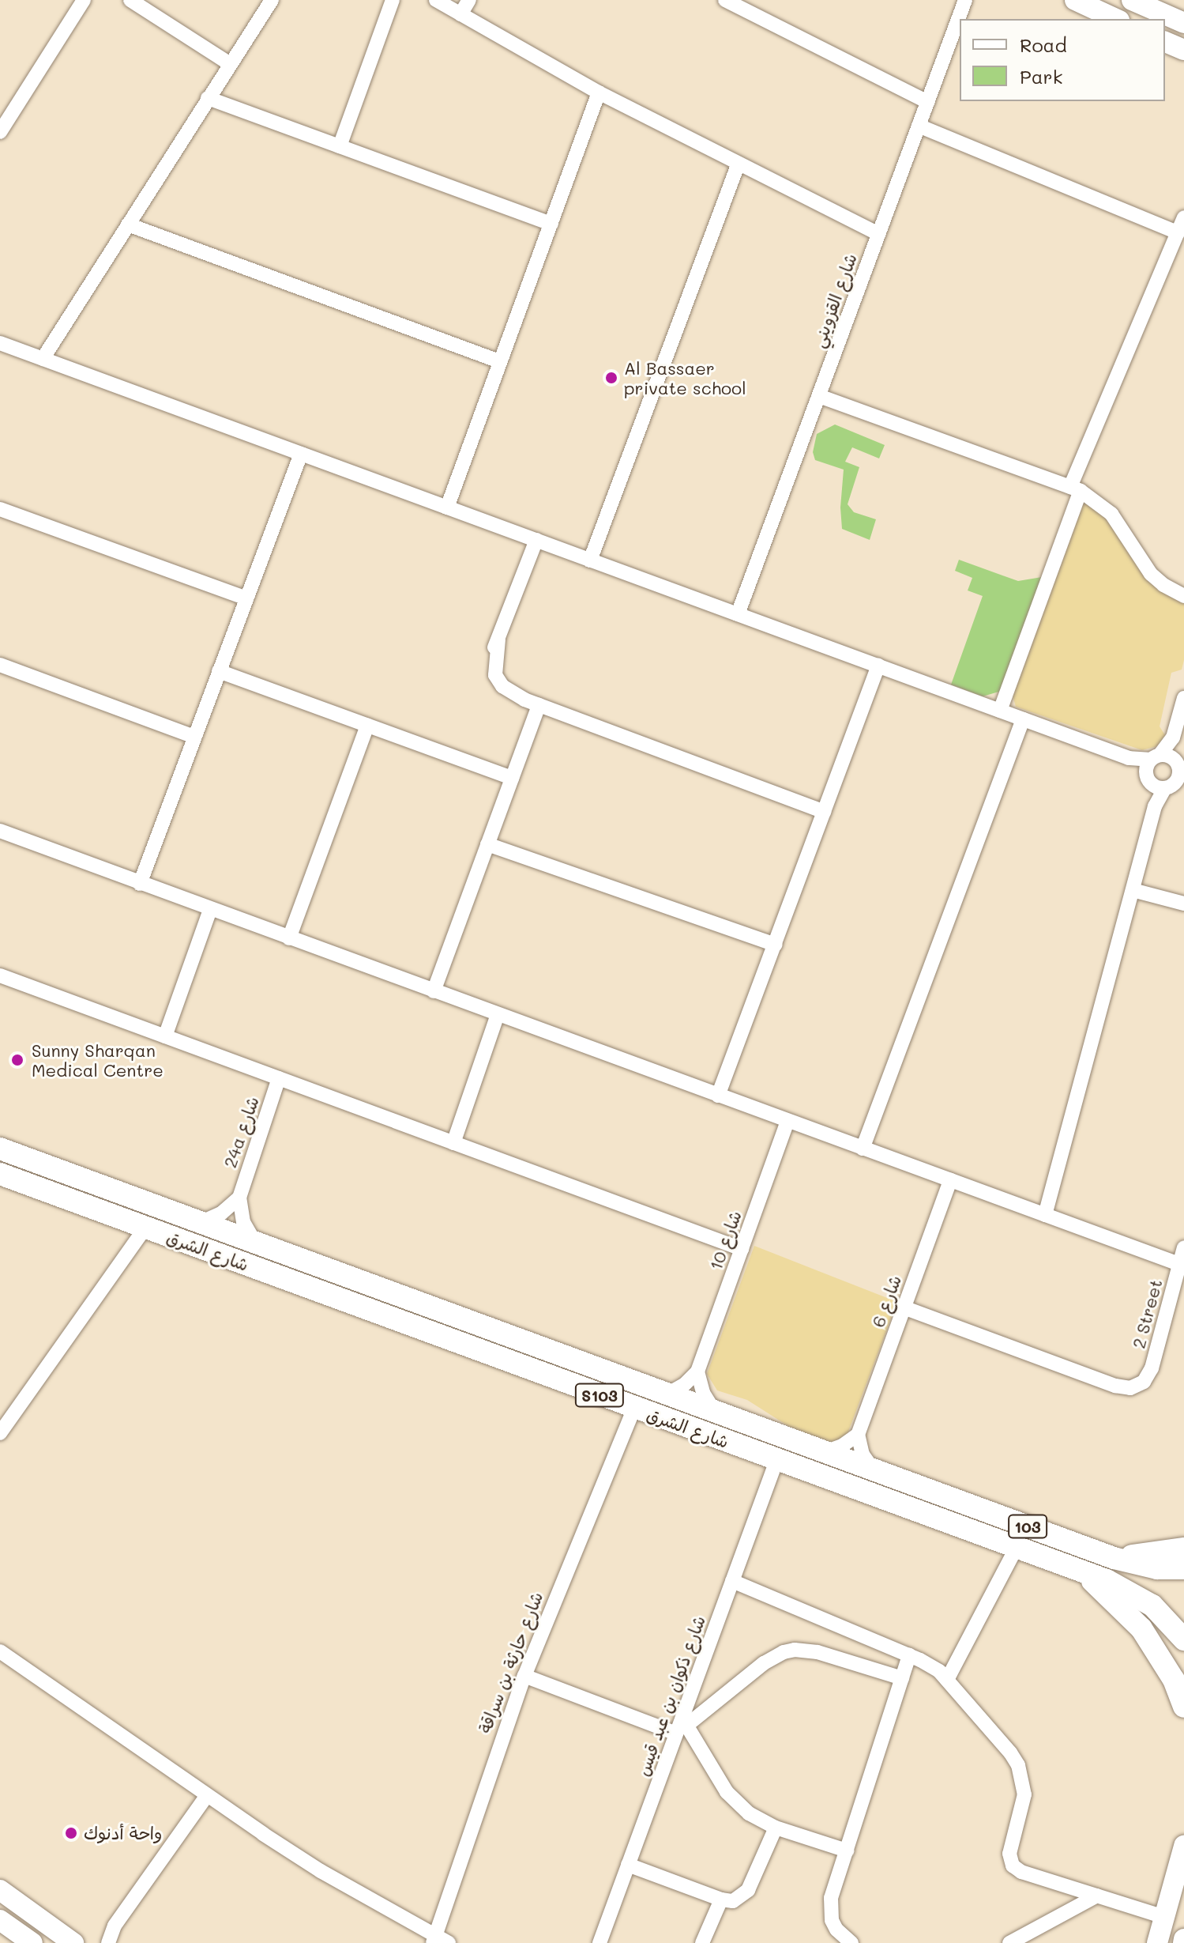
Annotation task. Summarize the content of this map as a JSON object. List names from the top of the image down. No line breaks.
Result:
{"streets":{"main road":["شارع الشرق","S103","103"],"street":["شارع القزويني","24a شارع","شارع 10","شارع 6","2 Street","شارع حارثة بن سراقة","شارع ذكوان بن عبد قيس"]},"crossings":[["شارع الشرق","شارع حارثة بن سراقة"],["شارع الشرق","شارع ذكوان بن عبد قيس"],["شارع 6","2 Street"]],"places":["Al Bassaer private school","Sunny Sharqan Medical Centre","واحة أدنوك"],"legend":["Road","Park"]}
